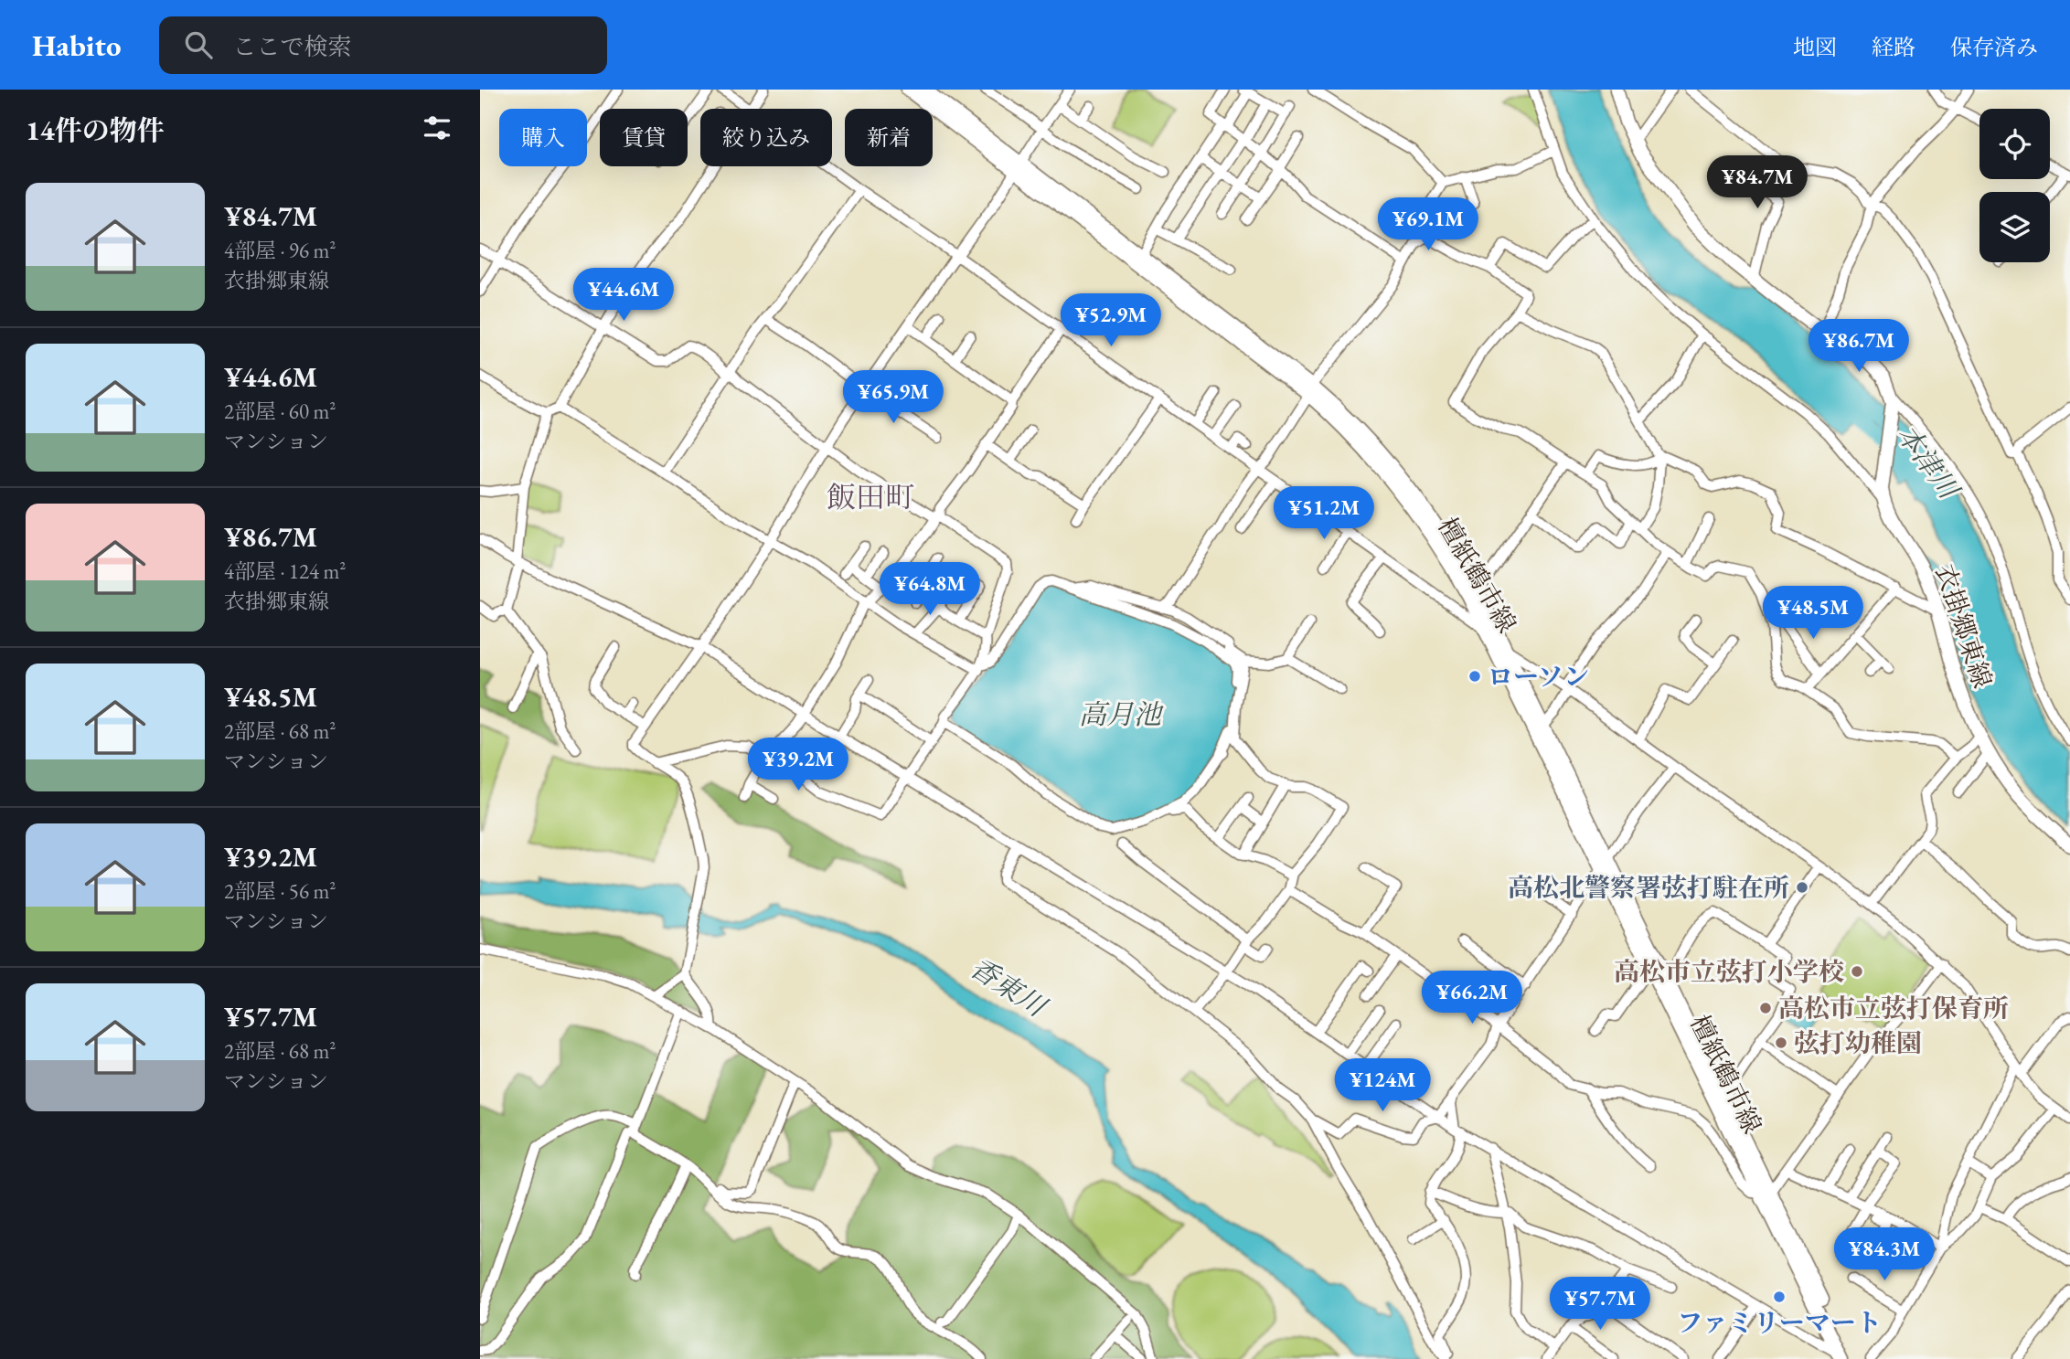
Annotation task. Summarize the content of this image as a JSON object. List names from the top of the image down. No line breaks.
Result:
{"streets":{"main road":["檀紙鶴市線","衣掛郷東線"]},"districts":["飯田町"],"water":["本津川","高月池","香東川"],"places":["ローソン","高松北警察署弦打駐在所","高松市立弦打小学校","高松市立弦打保育所","弦打幼稚園","ファミリーマート"],"page":{"header":"Habito","search":"ここで検索","nav":["地図","経路","保存済み"],"heading":"14件の物件","chip":["購入","賃貸","絞り込み","新着"],"price":["¥84.7M","¥69.1M","¥44.6M","¥52.9M","¥86.7M","¥65.9M","¥51.2M","¥64.8M","¥48.5M","¥39.2M","¥66.2M","¥124M","¥84.3M","¥57.7M"],"list":[{"name":"¥84.7M","note":"4部屋 · 96 m² · 衣掛郷東線"},{"name":"¥44.6M","note":"2部屋 · 60 m² · マンション"},{"name":"¥86.7M","note":"4部屋 · 124 m² · 衣掛郷東線"},{"name":"¥48.5M","note":"2部屋 · 68 m² · マンション"},{"name":"¥39.2M","note":"2部屋 · 56 m² · マンション"},{"name":"¥57.7M","note":"2部屋 · 68 m² · マンション"}]}}
